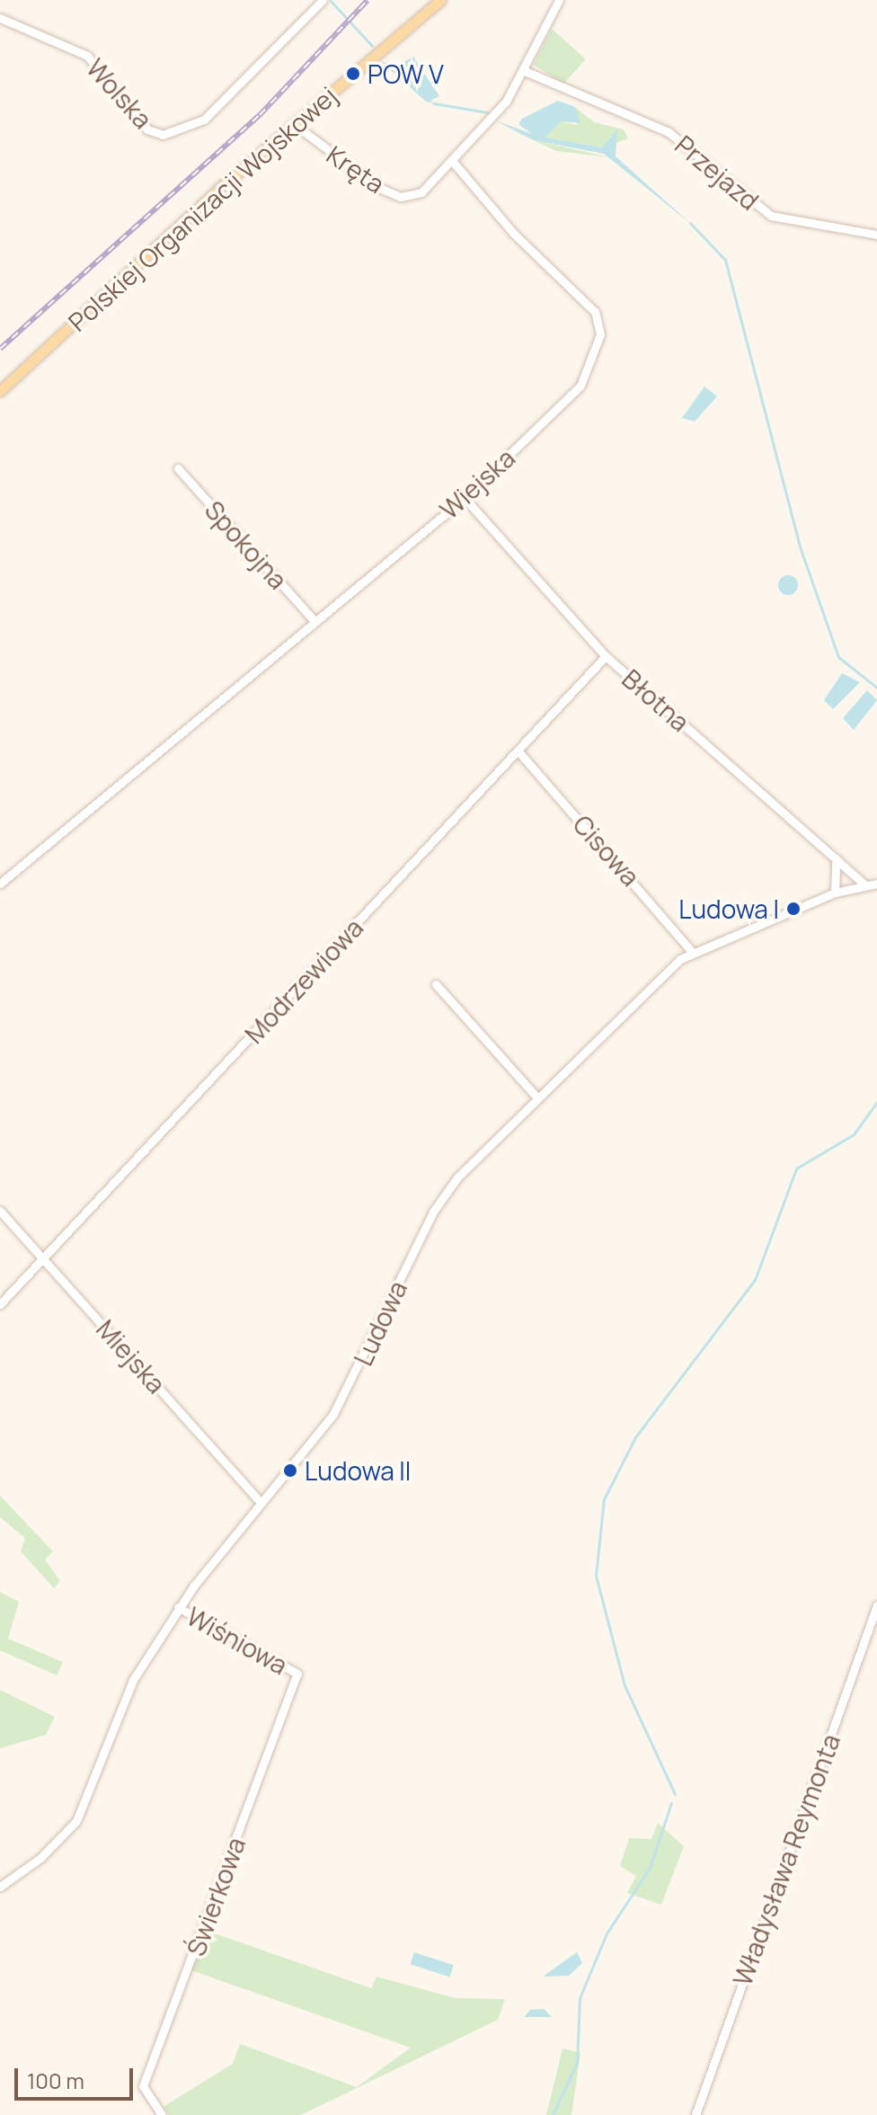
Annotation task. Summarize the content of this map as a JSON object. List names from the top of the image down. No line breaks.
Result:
{"streets":{"main road":["Polskiej Organizacji Wojskowej"],"street":["Wolska","Kręta","Przejazd","Wiejska","Spokojna","Błotna","Cisowa","Modrzewiowa","Ludowa","Miejska","Wiśniowa","Władysława Reymonta","Świerkowa"]},"crossings":[["Kręta","Polskiej Organizacji Wojskowej"],["Kręta","Wiejska"],["Wiejska","Spokojna"],["Wiejska","Błotna"],["Błotna","Modrzewiowa"],["Błotna","Ludowa"],["Cisowa","Modrzewiowa"],["Cisowa","Ludowa"],["Modrzewiowa","Miejska"],["Ludowa","Miejska"],["Ludowa","Wiśniowa"],["Wiśniowa","Świerkowa"]],"places":["POW V","Ludowa I","Ludowa II"],"scale_bar":"100 m"}
